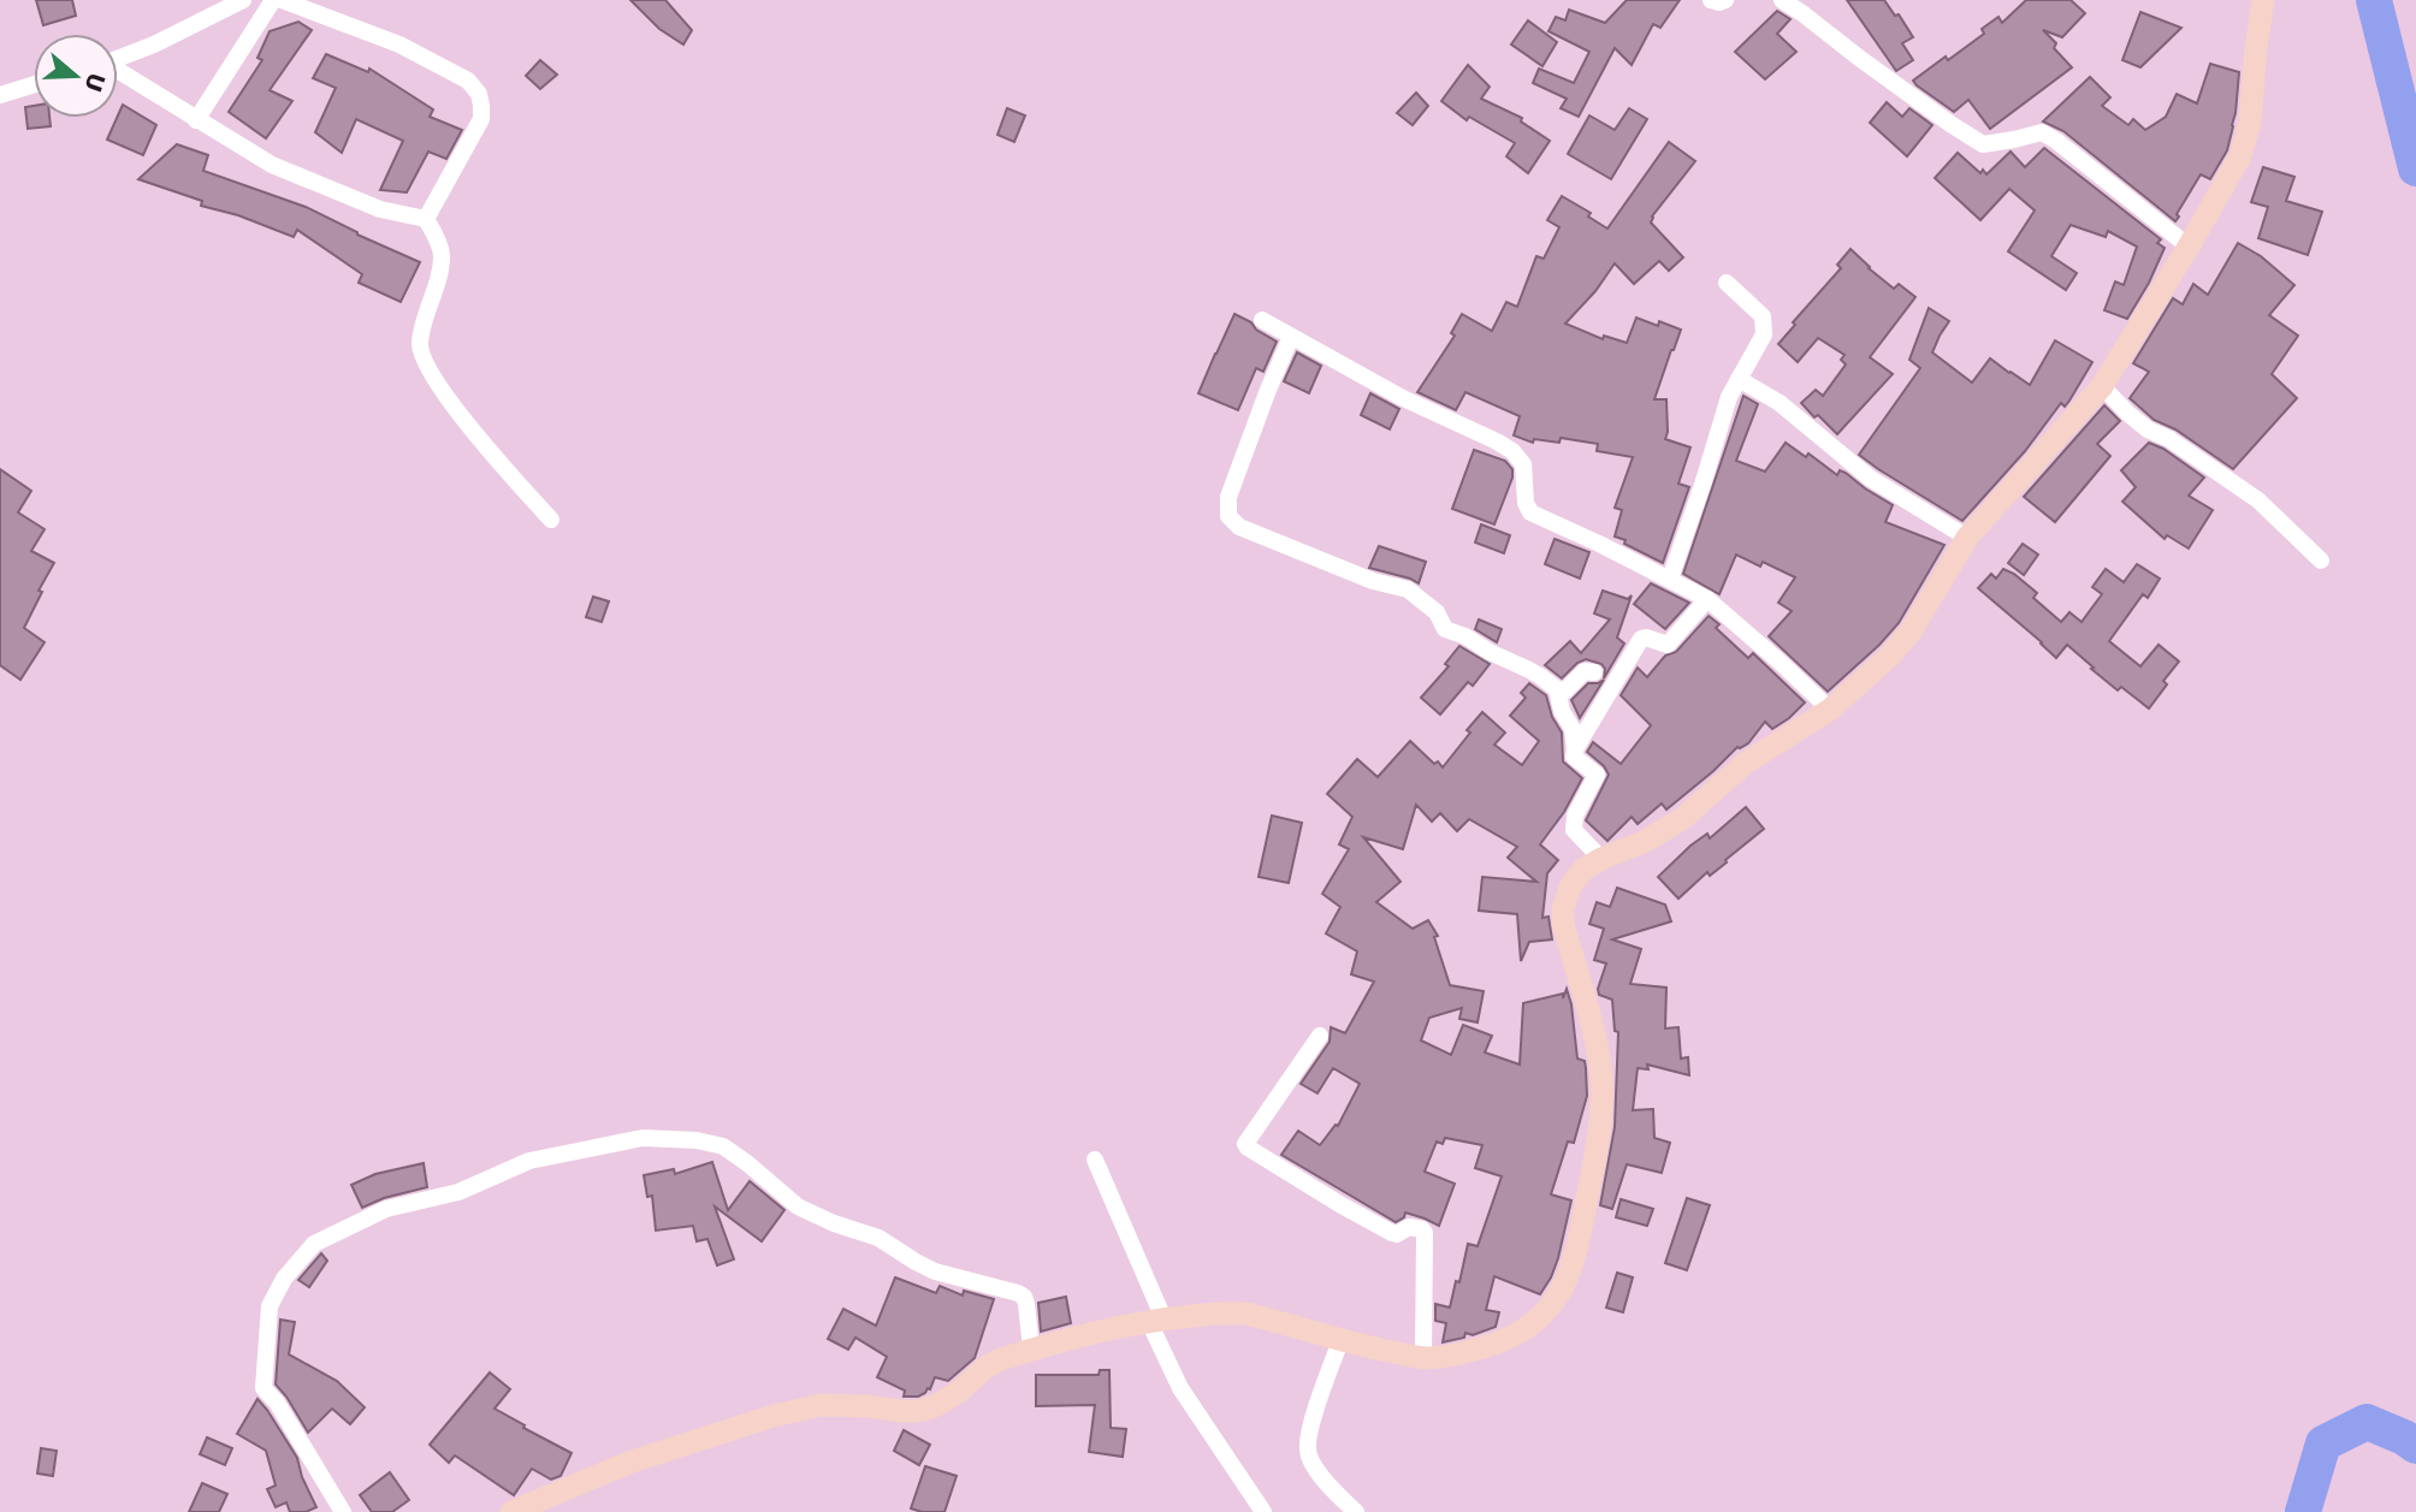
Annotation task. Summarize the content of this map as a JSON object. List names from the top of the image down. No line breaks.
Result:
{"north":"right"}
